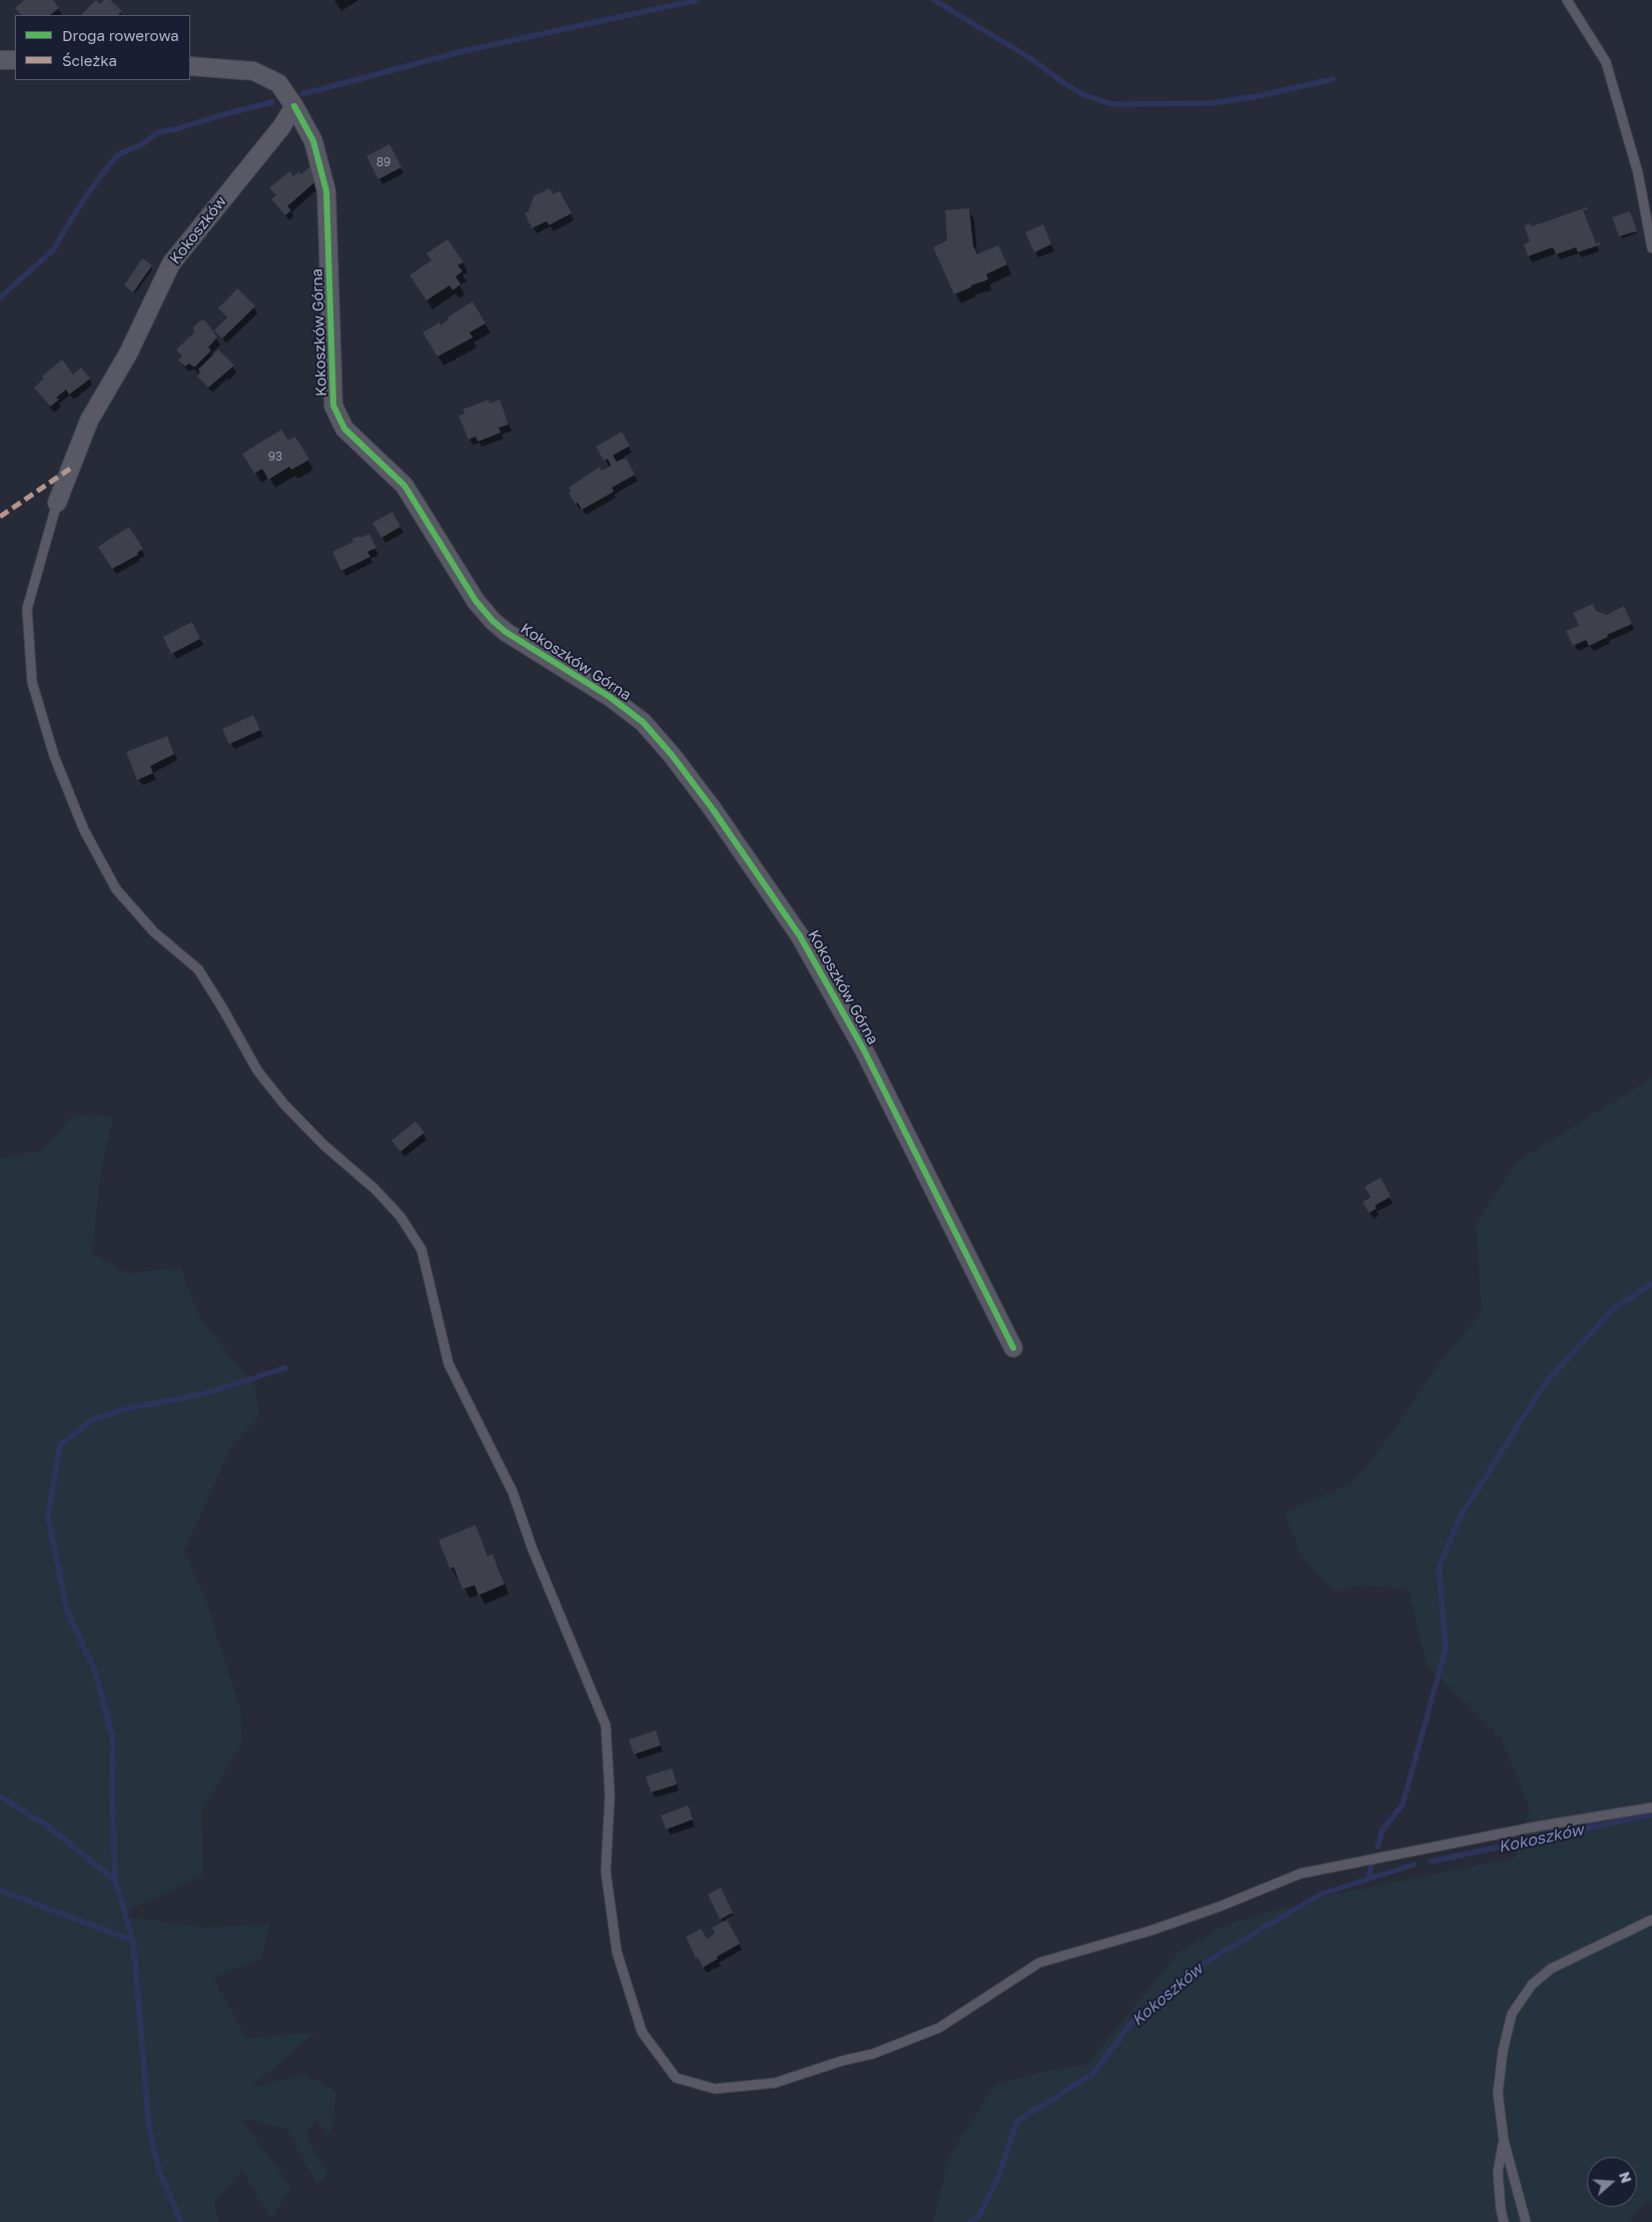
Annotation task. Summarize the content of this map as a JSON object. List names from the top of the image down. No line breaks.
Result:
{"streets":{"street":["Kokoszków","Kokoszków Górna"]},"crossings":[["Kokoszków","Kokoszków Górna"]],"water":["Kokoszków"],"house_numbers":["89","93"],"legend":["Droga rowerowa","Ścieżka"],"north":"right"}
